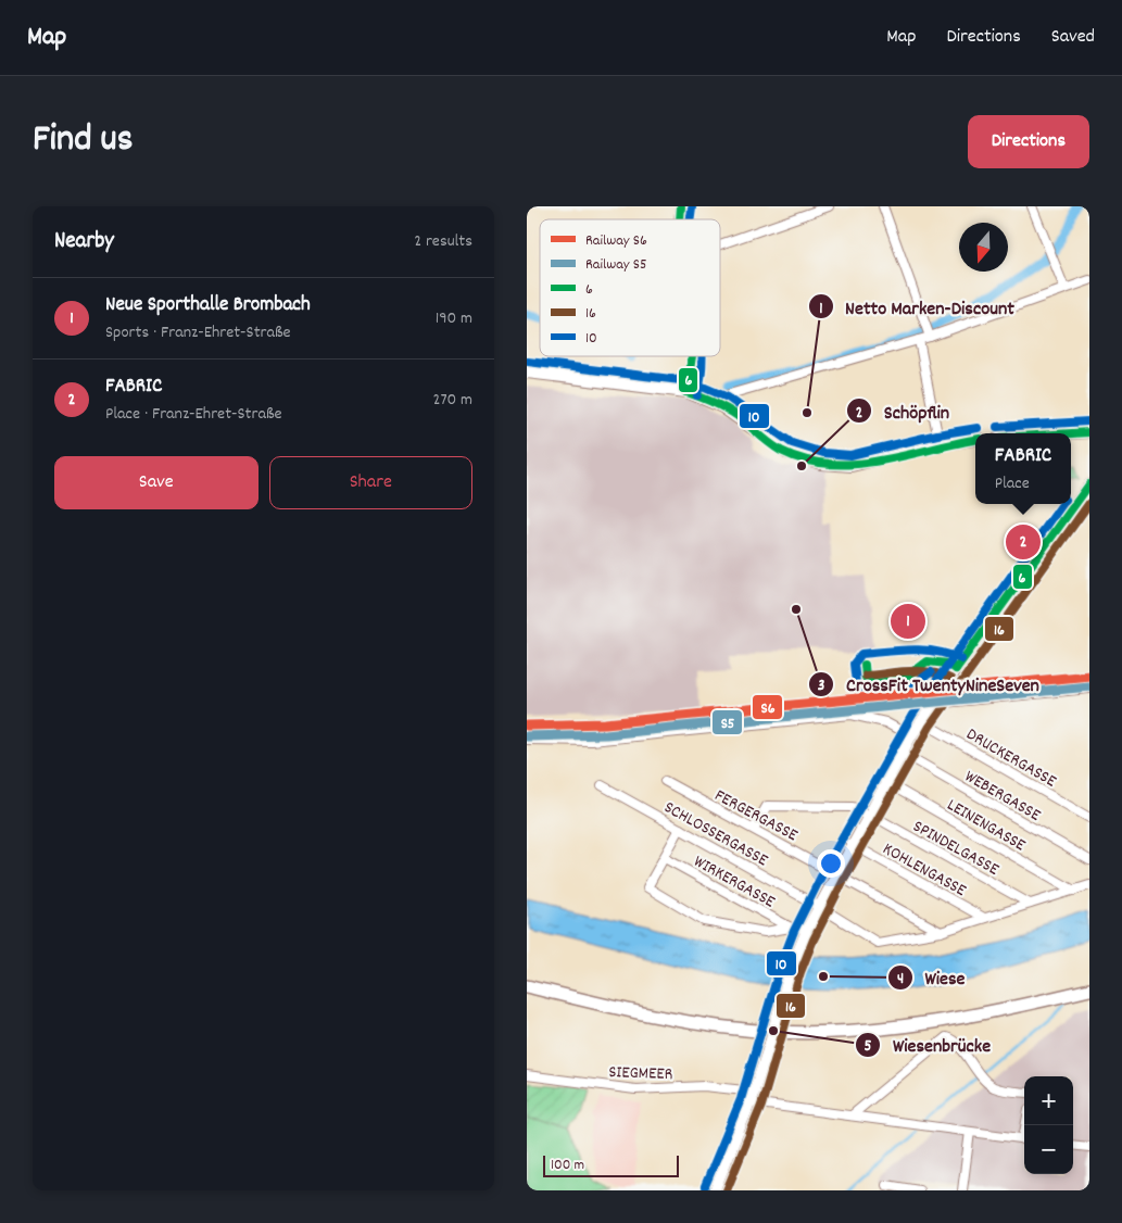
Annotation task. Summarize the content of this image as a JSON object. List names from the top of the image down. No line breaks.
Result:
{"streets":{"street":["DRUCKERGASSE","WEBERGASSE","FERGERGASSE","LEINENGASSE","SCHLOSSERGASSE","SPINDELGASSE","KOHLENGASSE","WIRKERGASSE","SIEGMEER"]},"crossings":[["FERGERGASSE","SCHLOSSERGASSE"],["FERGERGASSE","SPINDELGASSE"]],"places":["Netto Marken-Discount","Schöpflin","CrossFit TwentyNineSeven","Wiese","Wiesenbrücke"],"lines":["transit line 6","transit line 10","transit line 16","rail line S6","rail line S5"],"legend":["Railway S6","Railway S5","6","16","10"],"scale_bar":"100 m","north":"bottom","page":{"header":"Map","nav":["Map","Directions","Saved"],"title":"Find us","buttons":["Directions",["Save","Share"]],"heading":["Nearby","2 results"],"list":[{"mark":"1","name":"Neue Sporthalle Brombach","note":"Sports · Franz-Ehret-Straße","value":"190 m"},{"mark":"2","name":"FABRIC","note":"Place · Franz-Ehret-Straße","value":"270 m"}],"popup":["FABRIC","Place"],"pins":["2","1"],"map_buttons":["+","−"],"scale":"100 m"}}
